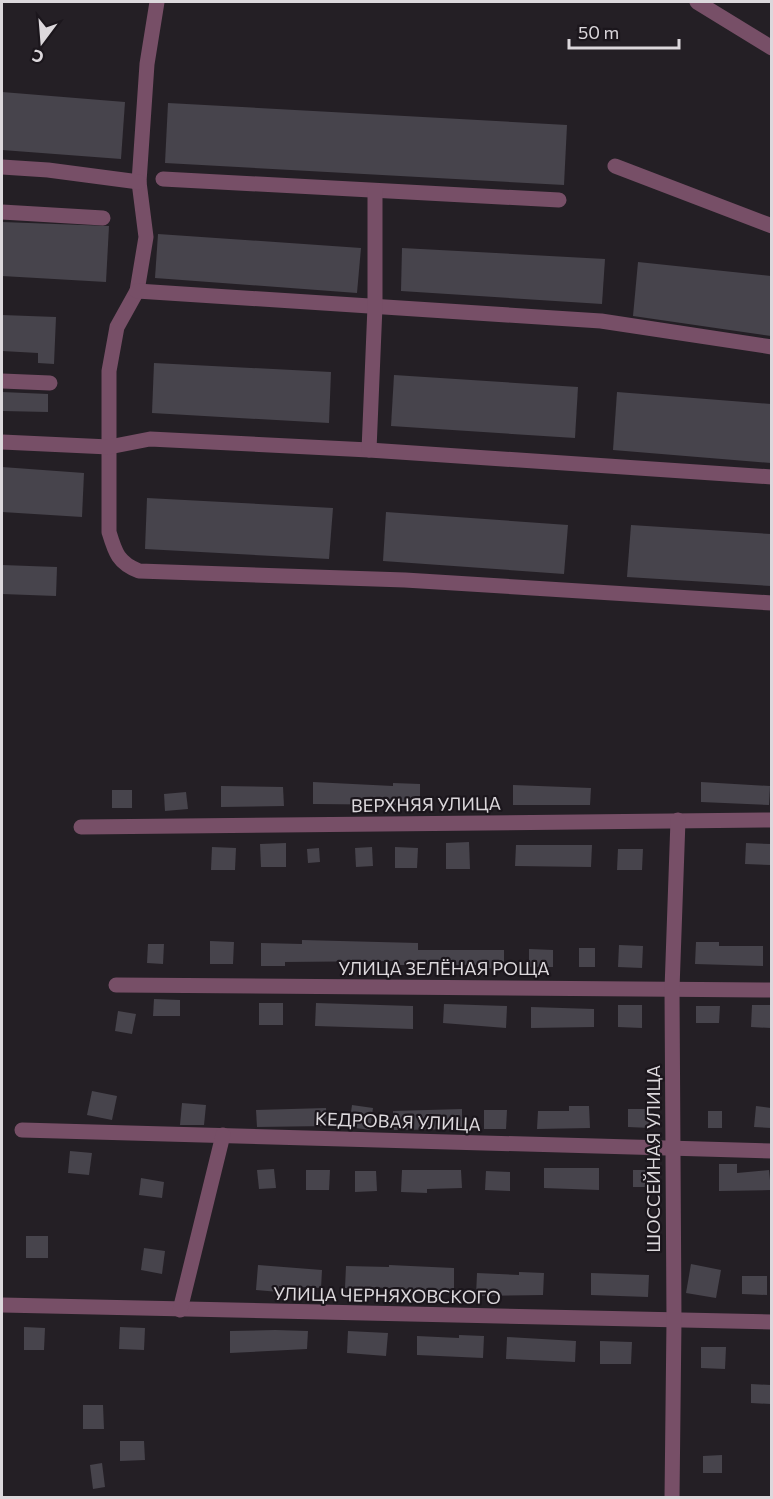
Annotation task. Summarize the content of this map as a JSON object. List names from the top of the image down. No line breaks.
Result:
{"streets":{"street":["ВЕРХНЯЯ УЛИЦА","УЛИЦА ЗЕЛЁНАЯ РОЩА","КЕДРОВАЯ УЛИЦА","ШОССЕЙНАЯ УЛИЦА","УЛИЦА ЧЕРНЯХОВСКОГО"]},"crossings":[["ВЕРХНЯЯ УЛИЦА","ШОССЕЙНАЯ УЛИЦА"],["УЛИЦА ЗЕЛЁНАЯ РОЩА","ШОССЕЙНАЯ УЛИЦА"],["КЕДРОВАЯ УЛИЦА","ШОССЕЙНАЯ УЛИЦА"],["ШОССЕЙНАЯ УЛИЦА","УЛИЦА ЧЕРНЯХОВСКОГО"]],"scale_bar":"50 m","north":"bottom"}
